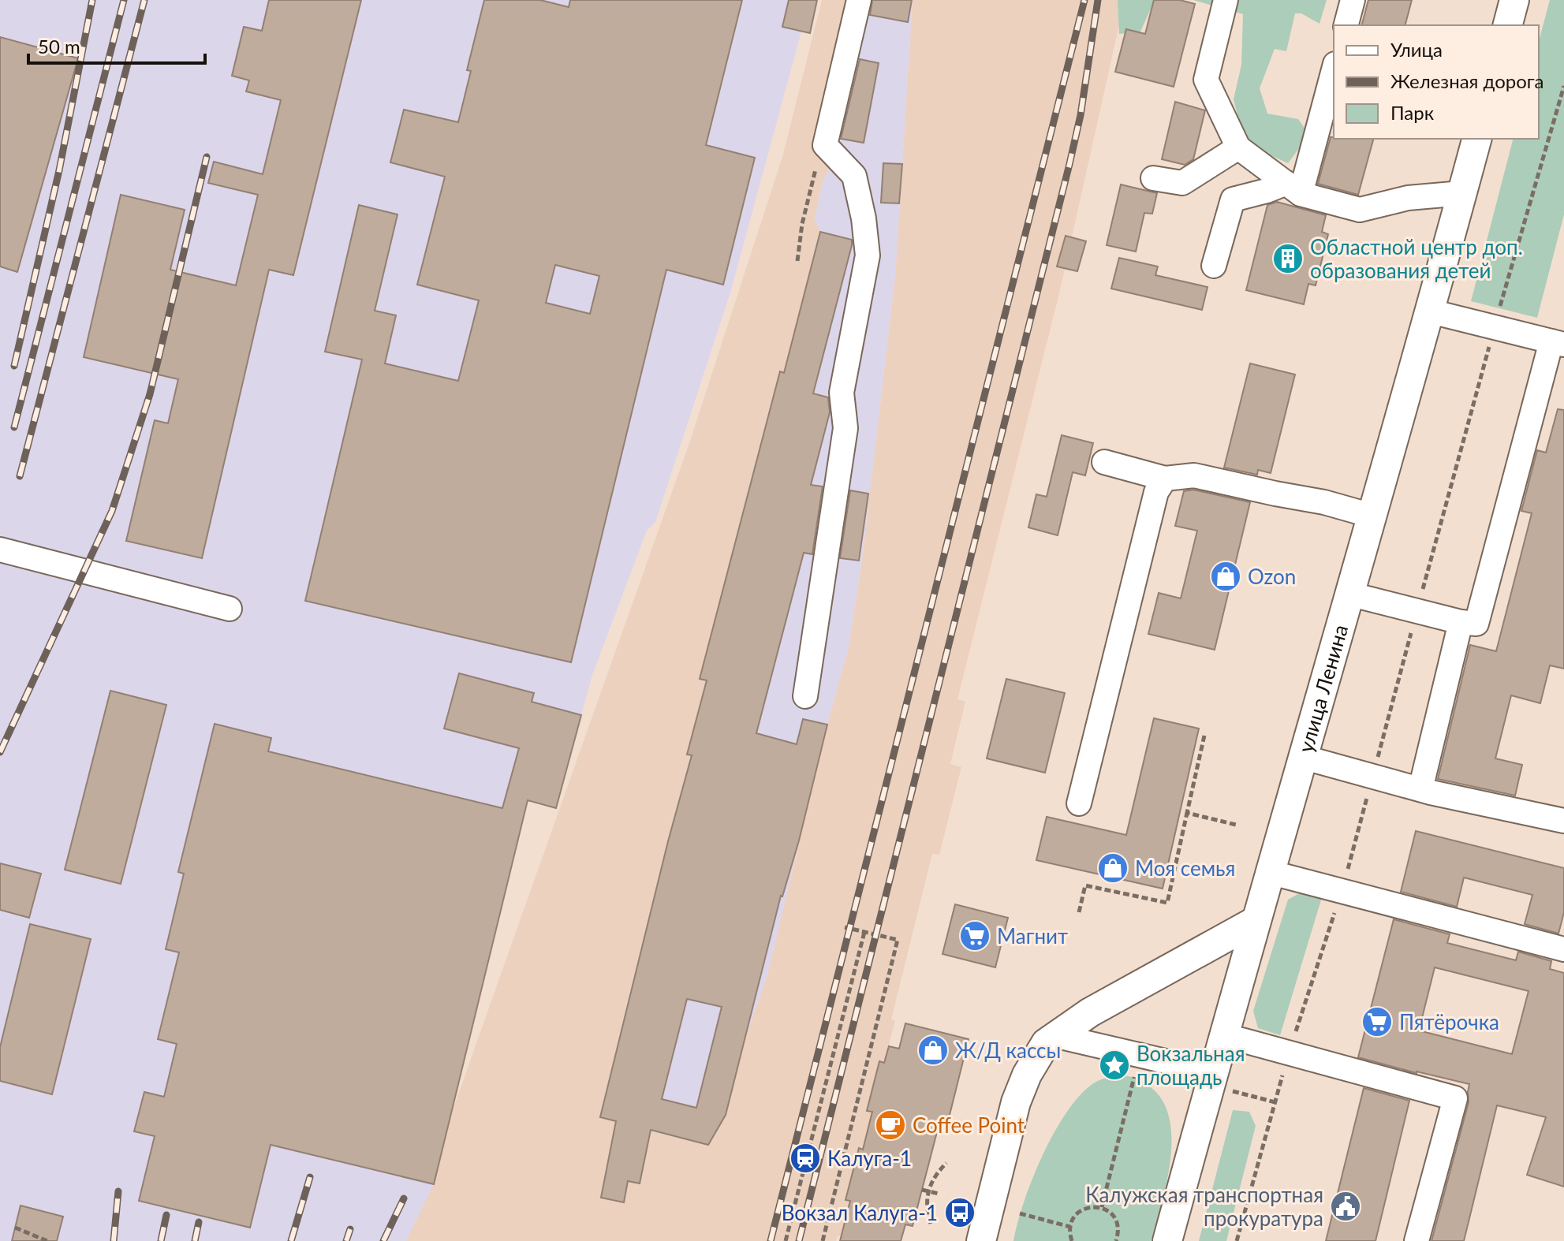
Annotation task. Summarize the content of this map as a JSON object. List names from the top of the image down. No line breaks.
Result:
{"streets":{"main road":["улица Ленина"]},"places":{"building":["Областной центр доп. образования детей"],"shop":["Ozon","Моя семья","Ж/Д кассы"],"supermarket":["Магнит","Пятёрочка"],"place":["Вокзальная площадь"],"cafe":["Coffee Point"],"station":["Калуга-1"],"public building":["Калужская транспортная прокуратура"],"bus stop":["Вокзал Калуга-1"]},"legend":["Улица","Железная дорога","Парк"],"scale_bar":"50 m"}
